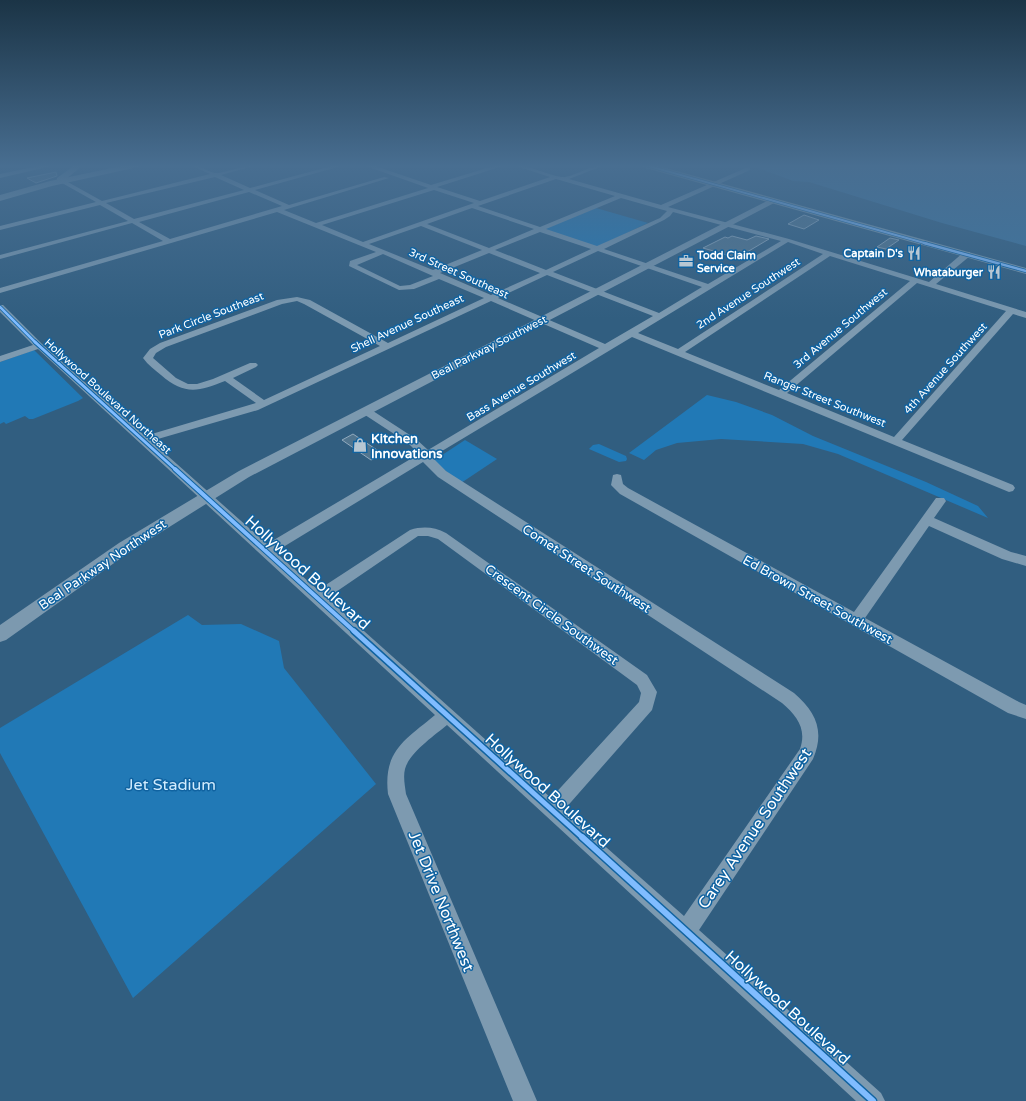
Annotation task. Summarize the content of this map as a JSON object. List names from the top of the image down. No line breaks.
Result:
{"streets":{"main road":["Beal Parkway Southwest","Beal Parkway Northwest"],"street":["3rd Street Southeast","2nd Avenue Southwest","Park Circle Southeast","Shell Avenue Southeast","3rd Avenue Southwest","4th Avenue Southwest","Bass Avenue Southwest","Hollywood Boulevard Northeast","Ranger Street Southwest","Comet Street Southwest","Hollywood Boulevard","Ed Brown Street Southwest","Crescent Circle Southwest","Carey Avenue Southwest","Jet Drive Northwest"]},"crossings":[["3rd Street Southeast","Shell Avenue Southeast"],["3rd Street Southeast","Beal Parkway Southwest"],["3rd Street Southeast","Bass Avenue Southwest"],["2nd Avenue Southwest","Ranger Street Southwest"],["Park Circle Southeast","Shell Avenue Southeast"],["Shell Avenue Southeast","Hollywood Boulevard Northeast"],["3rd Avenue Southwest","Ranger Street Southwest"],["Beal Parkway Southwest","Hollywood Boulevard Northeast"],["Beal Parkway Southwest","Beal Parkway Northwest"],["Beal Parkway Southwest","Comet Street Southwest"],["Beal Parkway Southwest","Hollywood Boulevard"],["4th Avenue Southwest","Ranger Street Southwest"],["Bass Avenue Southwest","Ranger Street Southwest"],["Bass Avenue Southwest","Comet Street Southwest"],["Bass Avenue Southwest","Hollywood Boulevard"],["Hollywood Boulevard Northeast","Beal Parkway Northwest"],["Hollywood Boulevard Northeast","Hollywood Boulevard"],["Beal Parkway Northwest","Hollywood Boulevard"],["Comet Street Southwest","Carey Avenue Southwest"],["Hollywood Boulevard","Crescent Circle Southwest"],["Hollywood Boulevard","Carey Avenue Southwest"],["Hollywood Boulevard","Jet Drive Northwest"]],"parks":["Jet Stadium"],"places":{"restaurant":["Captain D's","Whataburger"],"office":["Todd Claim Service"],"shop":["Kitchen Innovations"]}}
